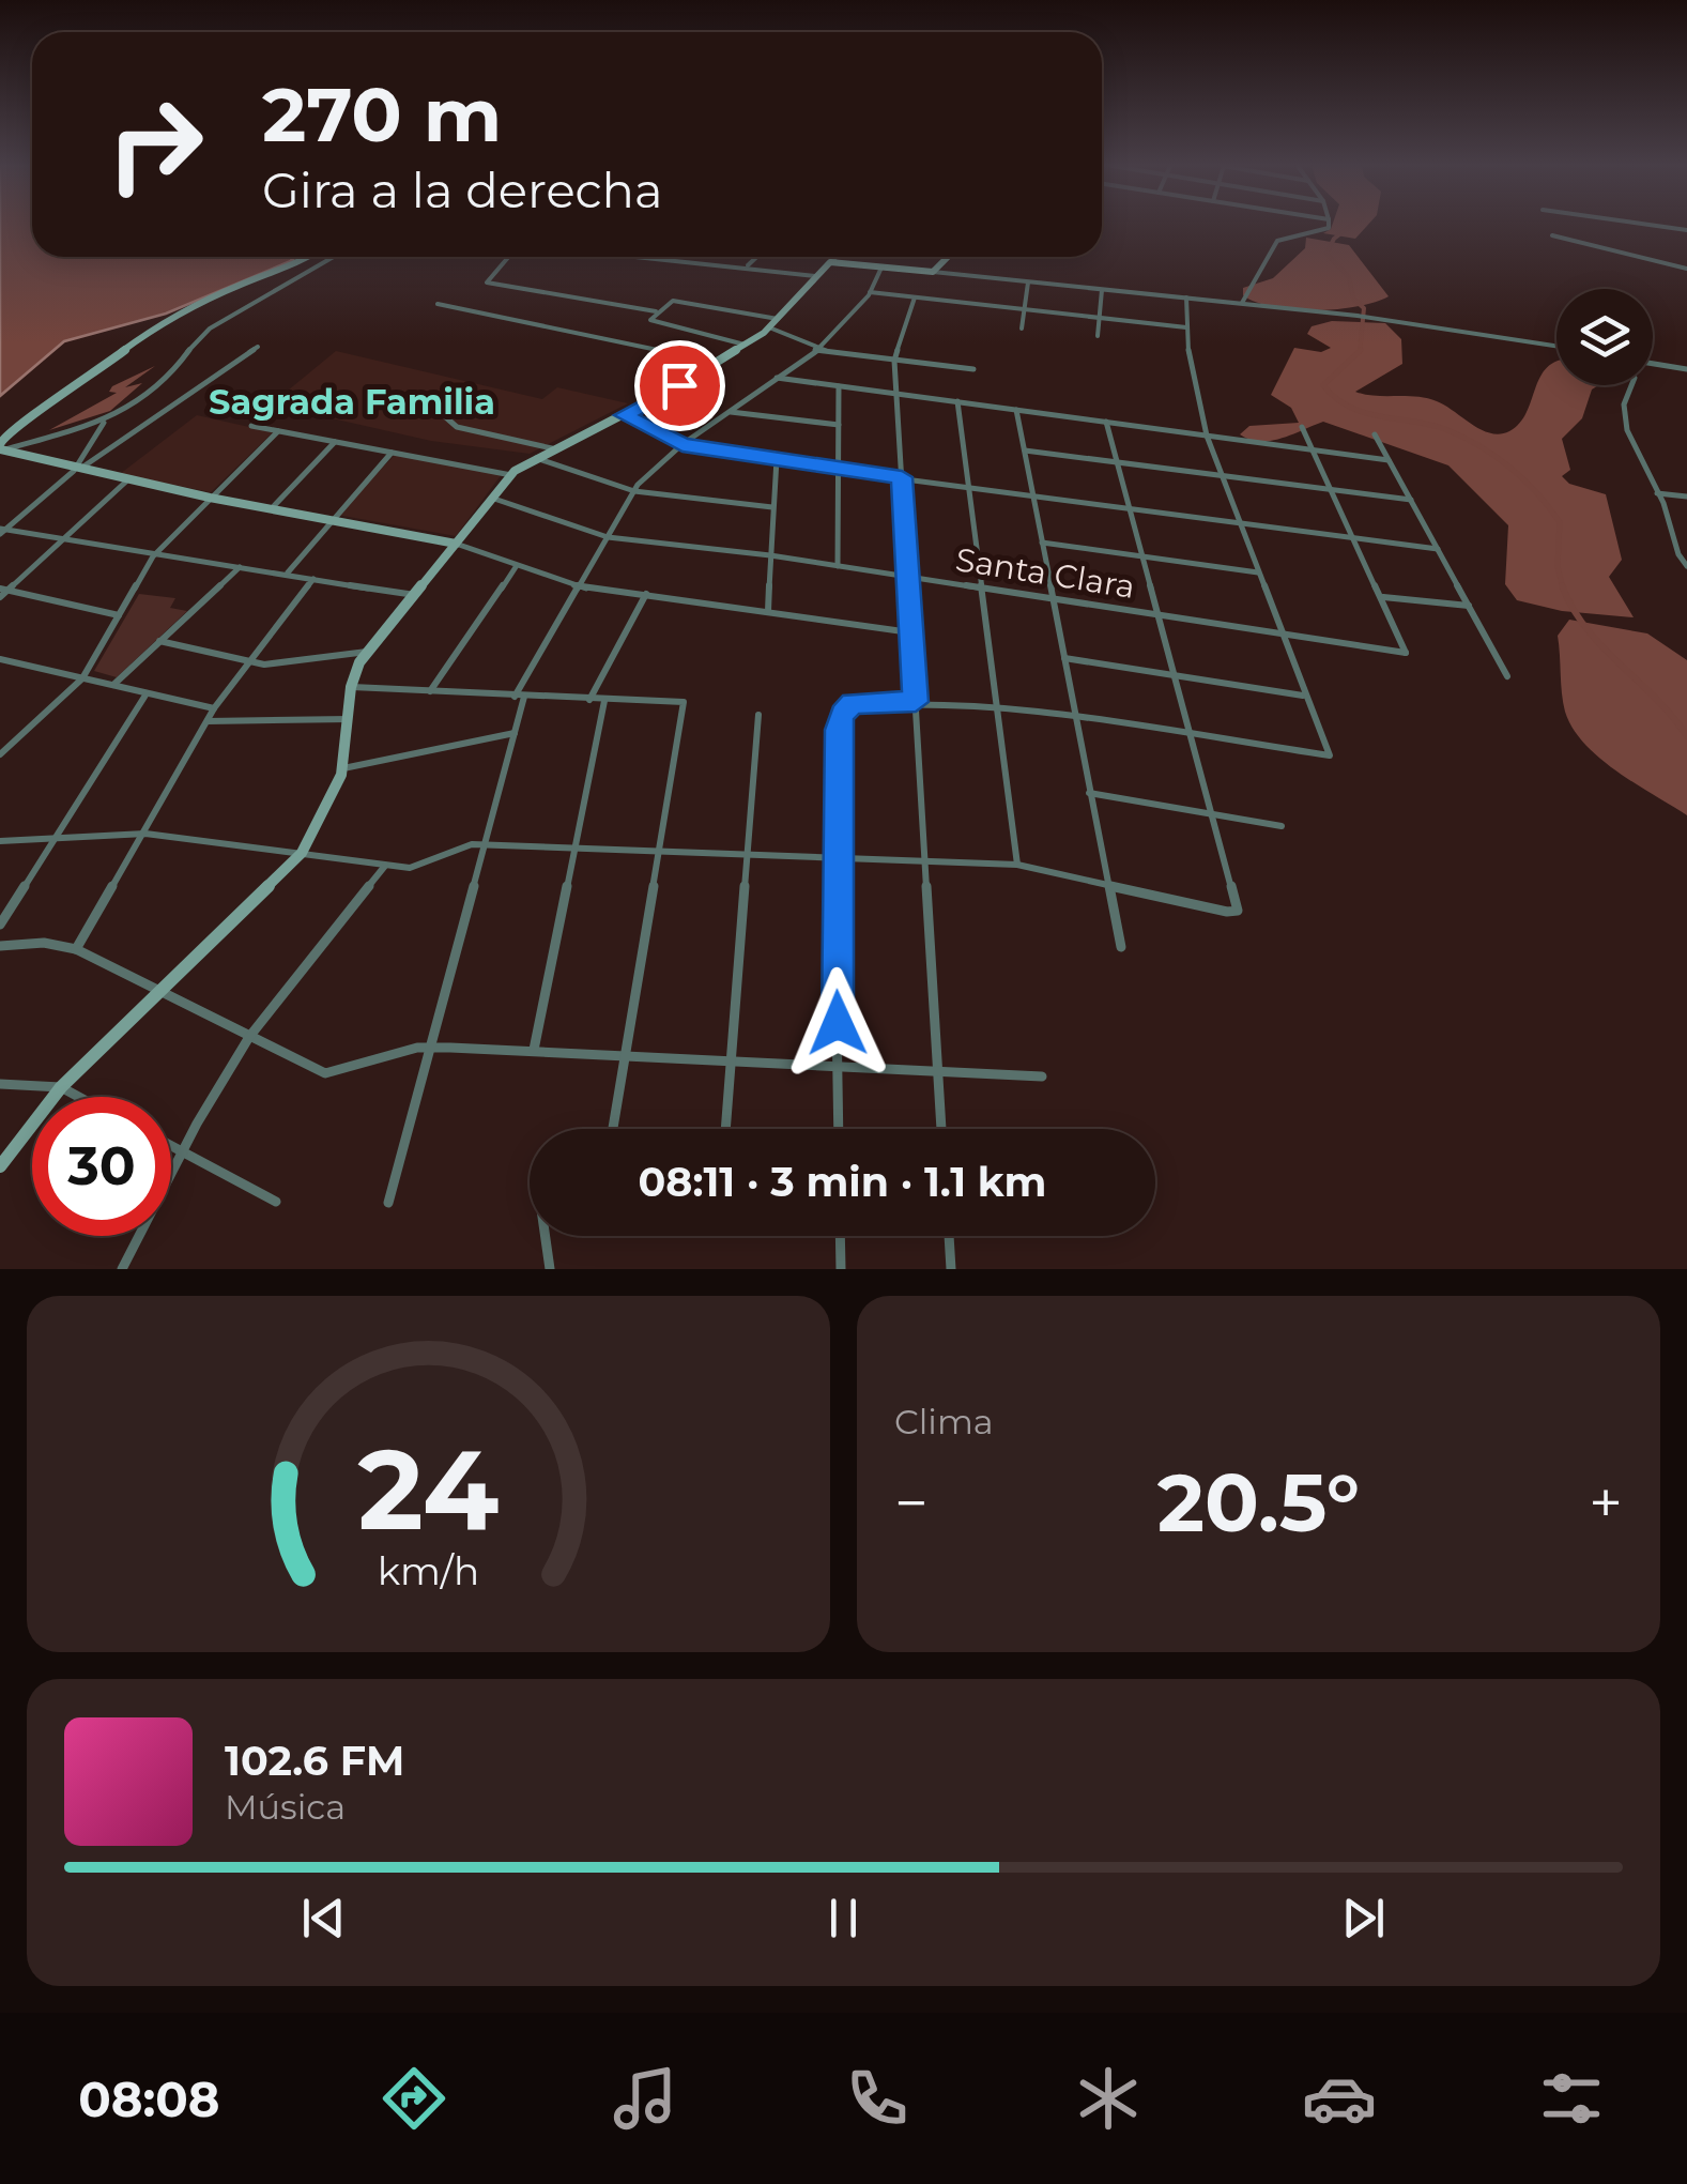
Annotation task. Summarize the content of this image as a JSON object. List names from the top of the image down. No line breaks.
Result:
{"streets":{"street":["Santa Clara"]},"districts":["Sagrada Familia"],"page":{"turn":["270 m","Gira a la derecha"],"limit":"30","trip":"08:11 · 3 min · 1.1 km","tile":"Clima","heat":["−","20.5°","+"],"song":["102.6 FM","Música"],"tabs":"08:08","gauge":["24","km/h"]}}
